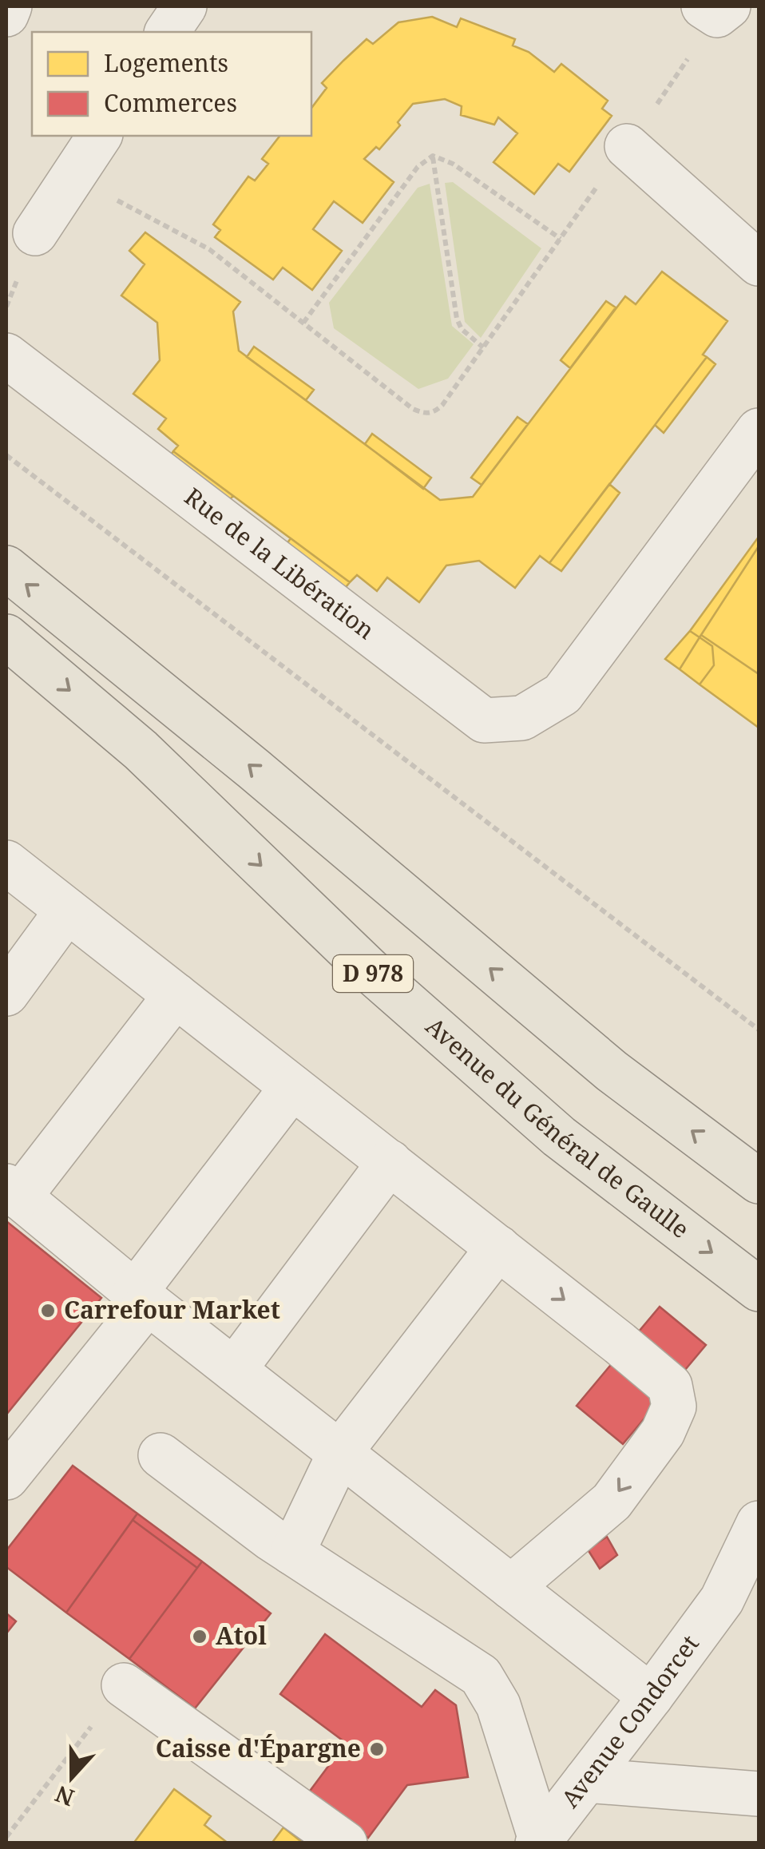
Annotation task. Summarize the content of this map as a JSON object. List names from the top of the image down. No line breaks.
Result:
{"streets":{"main road":["D 978","Avenue du Général de Gaulle"],"street":["Rue de la Libération","Avenue Condorcet"]},"places":["Carrefour Market","Atol","Caisse d'Épargne"],"legend":["Logements","Commerces"],"north":"bottom"}
